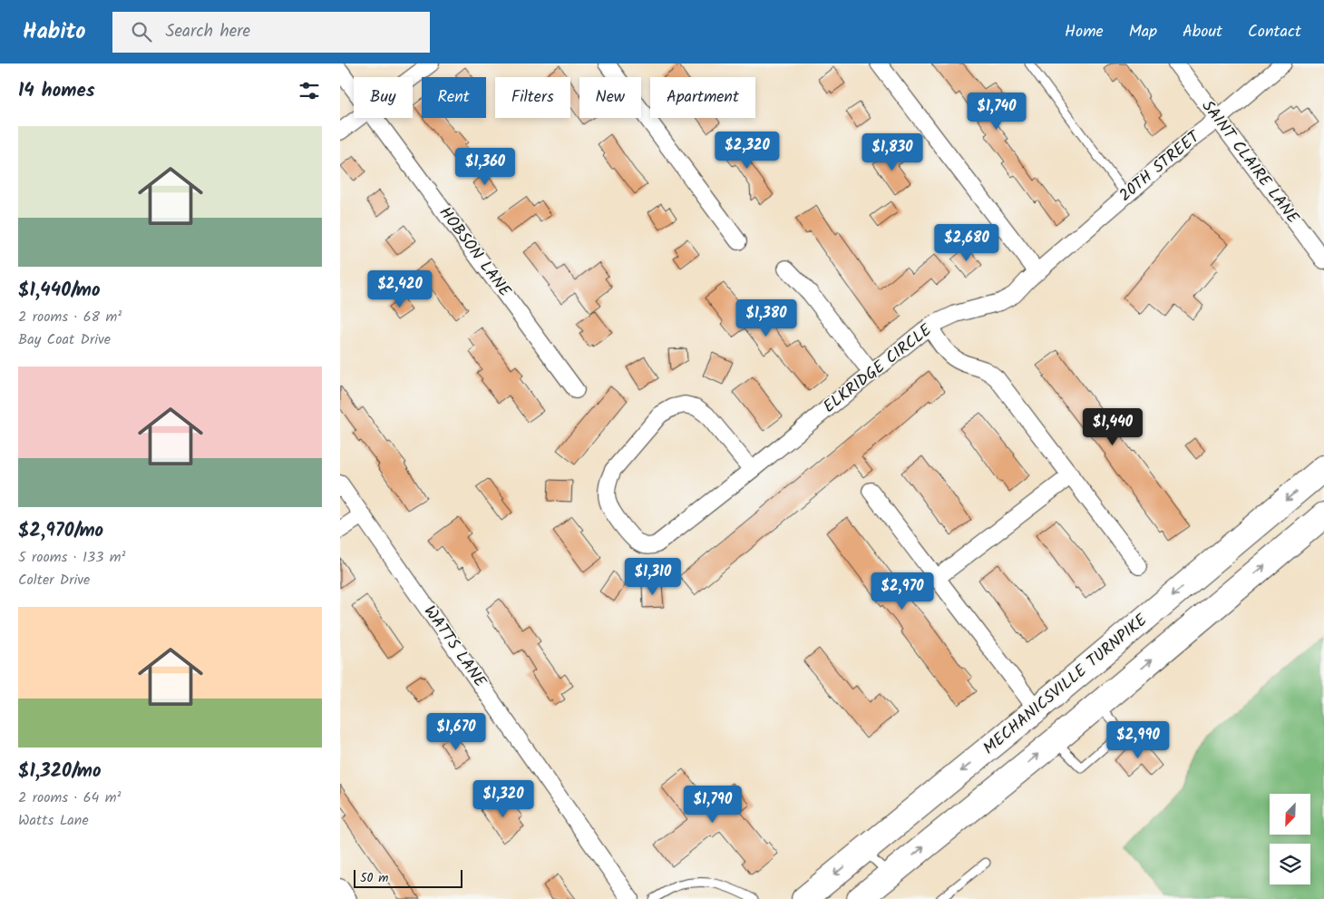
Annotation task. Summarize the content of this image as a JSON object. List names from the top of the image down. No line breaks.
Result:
{"streets":{"highway":["MECHANICSVILLE TURNPIKE"],"street":["SAINT CLAIRE LANE","20TH STREET","HOBSON LANE","ELKRIDGE CIRCLE","WATTS LANE"]},"crossings":[["SAINT CLAIRE LANE","20TH STREET"],["20TH STREET","ELKRIDGE CIRCLE"]],"scale_bar":"50 m","north":"bottom left","page":{"header":"Habito","search":"Search here","nav":["Home","Map","About","Contact"],"heading":"14 homes","chip":["Buy","Rent","Filters","New","Apartment"],"price":["$1,740","$2,320","$1,830","$1,360","$2,680","$2,420","$1,380","$1,440","$1,310","$2,970","$1,670","$2,990","$1,320","$1,790"],"list":[{"name":"$1,440/mo","note":"2 rooms · 68 m² · Bay Coat Drive"},{"name":"$2,970/mo","note":"5 rooms · 133 m² · Colter Drive"},{"name":"$1,320/mo","note":"2 rooms · 64 m² · Watts Lane"}],"scale":"50 m"}}
